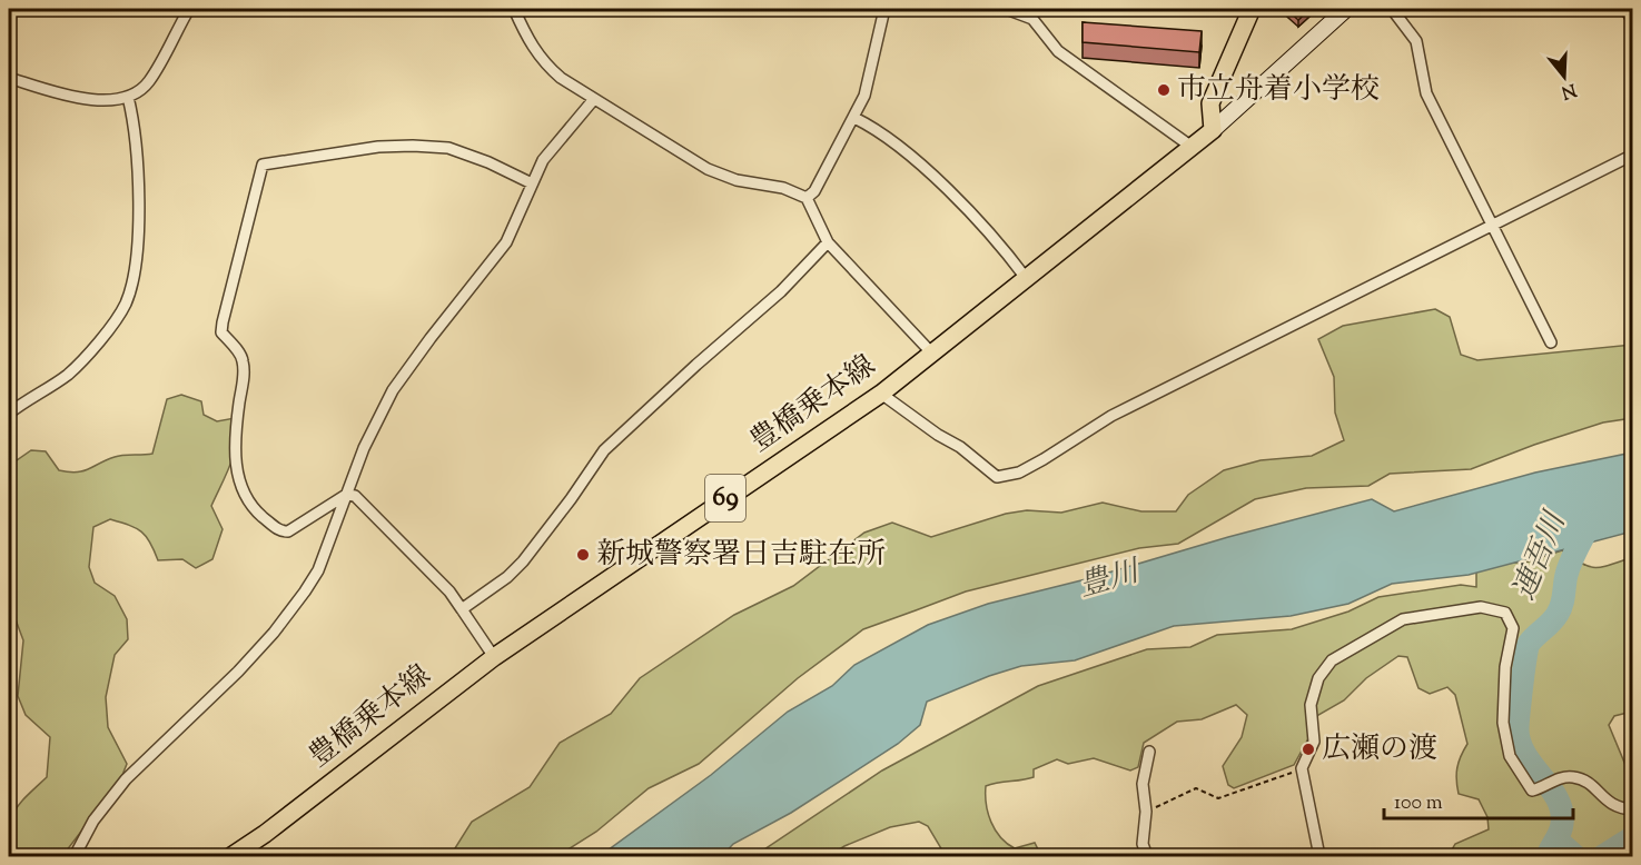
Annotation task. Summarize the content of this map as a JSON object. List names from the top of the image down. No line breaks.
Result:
{"streets":{"main road":["豊橋乗本線","69"]},"water":["連吾川","豊川"],"places":["市立舟着小学校","新城警察署日吉駐在所","広瀬の渡"],"scale_bar":"100 m","north":"bottom"}
